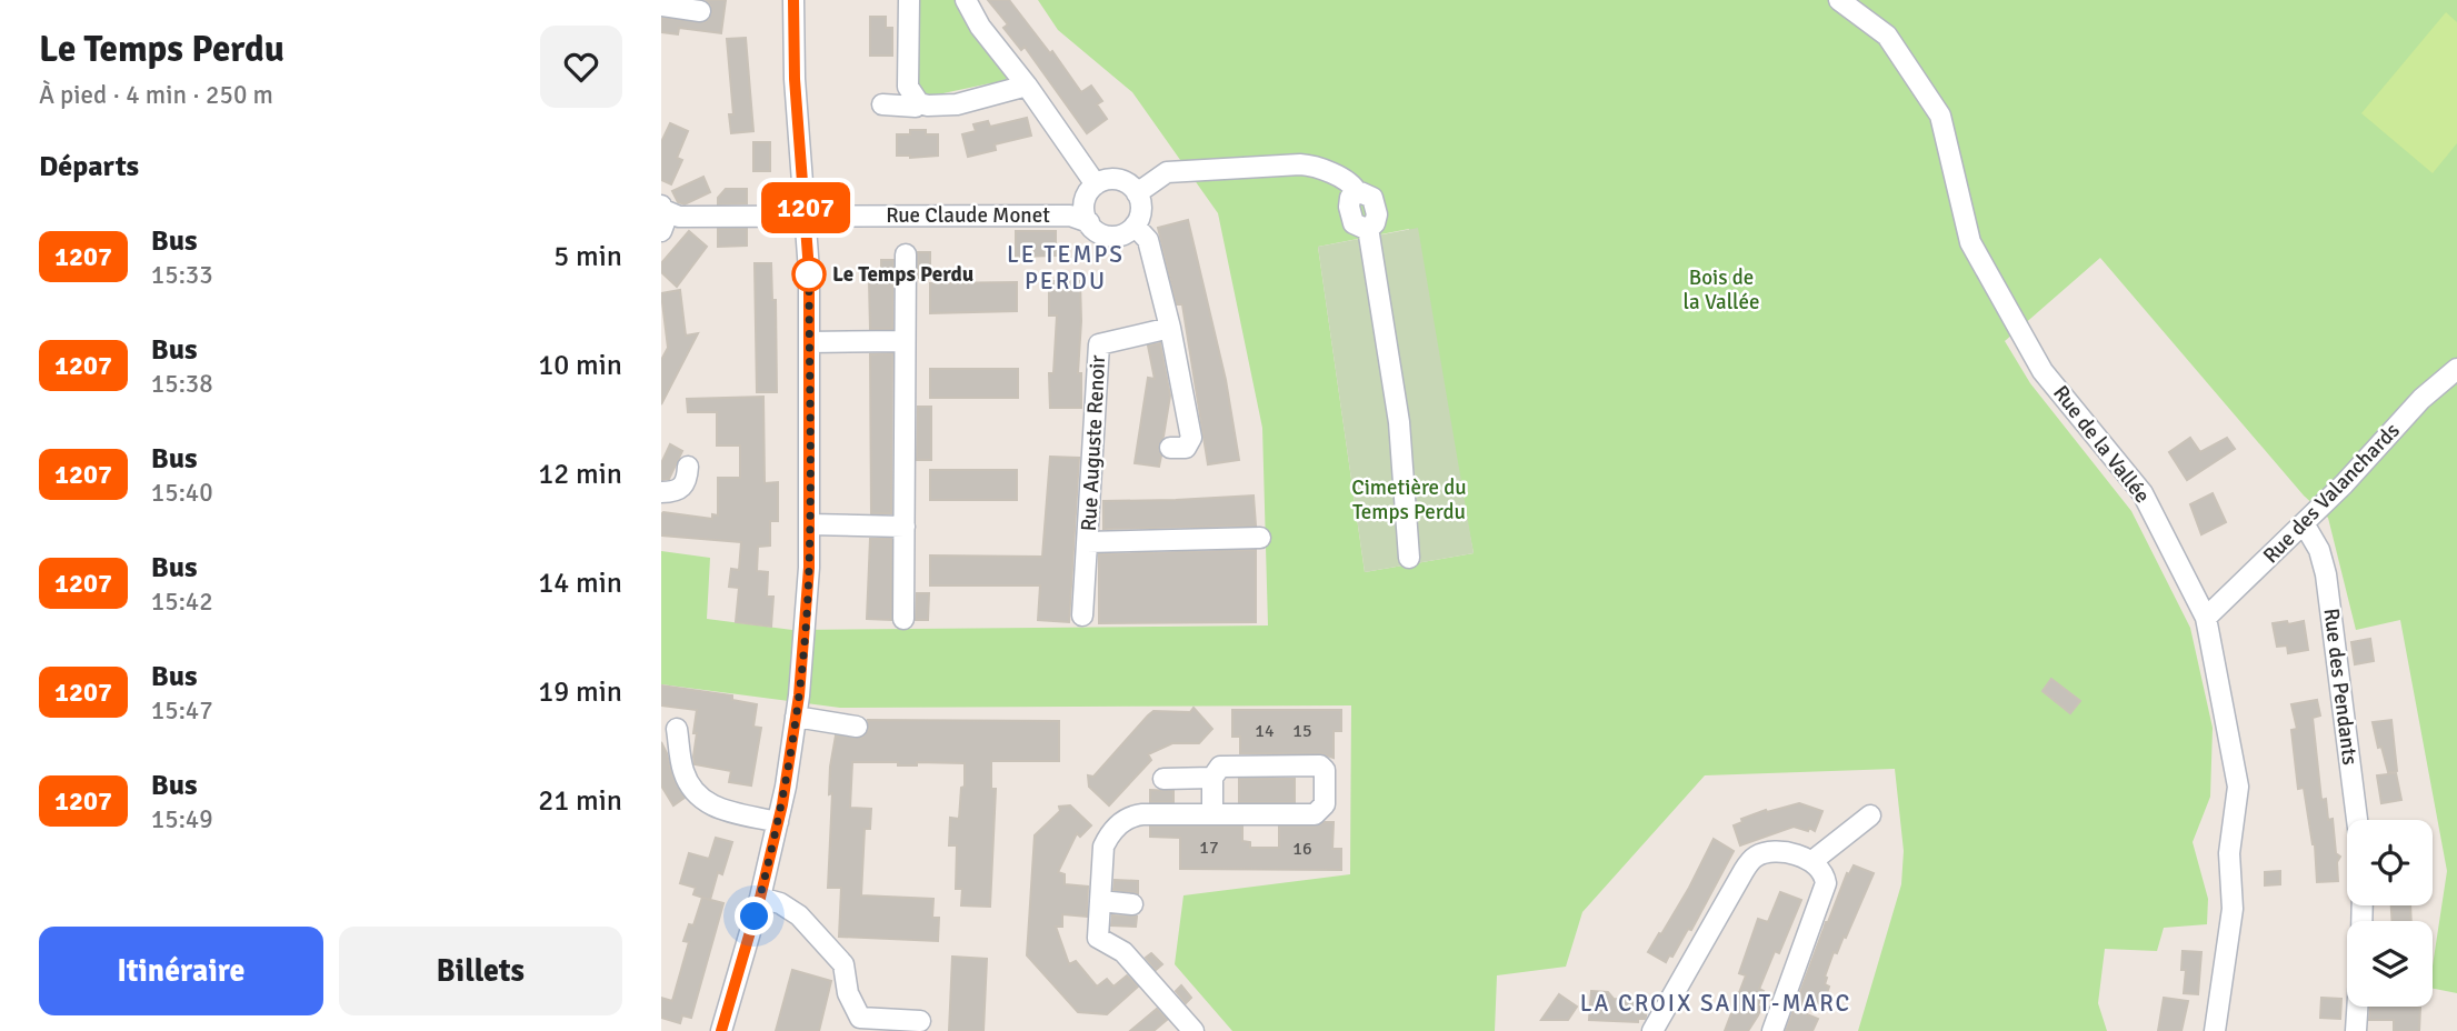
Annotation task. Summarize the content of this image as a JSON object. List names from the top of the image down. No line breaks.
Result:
{"streets":{"street":["Rue Claude Monet","Rue Auguste Renoir","Rue de la Vallée","Rue des Valanchards","Rue des Pendants"]},"crossings":[["Rue de la Vallée","Rue des Valanchards"],["Rue des Valanchards","Rue des Pendants"]],"districts":["LE TEMPS PERDU","LA CROIX SAINT-MARC"],"parks":["Bois de la Vallée","Cimetière du Temps Perdu"],"places":["Le Temps Perdu"],"lines":["bus line 1207"],"house_numbers":["14","15","17","16"],"page":{"heading":[["Le Temps Perdu","À pied · 4 min · 250 m"],"Départs"],"on_map":"1207","list":[{"mark":"1207","name":"Bus","note":"15:33","value":"5 min"},{"mark":"1207","name":"Bus","note":"15:38","value":"10 min"},{"mark":"1207","name":"Bus","note":"15:40","value":"12 min"},{"mark":"1207","name":"Bus","note":"15:42","value":"14 min"},{"mark":"1207","name":"Bus","note":"15:47","value":"19 min"},{"mark":"1207","name":"Bus","note":"15:49","value":"21 min"}],"buttons":["Itinéraire","Billets"]}}
